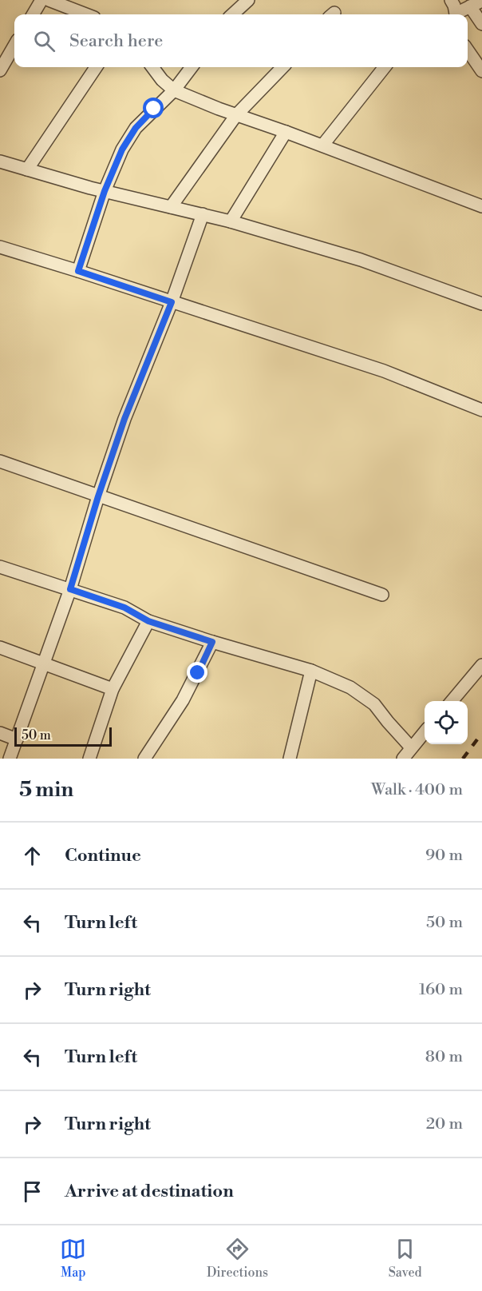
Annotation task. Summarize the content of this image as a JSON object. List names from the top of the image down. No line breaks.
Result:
{"scale_bar":"50 m","page":{"search":"Search here","scale":"50 m","heading":["5 min","Walk · 400 m"],"list":[["Continue","90 m"],["Turn left","50 m"],["Turn right","160 m"],["Turn left","80 m"],["Turn right","20 m"],"Arrive at destination"],"nav":["Map","Directions","Saved"]}}
